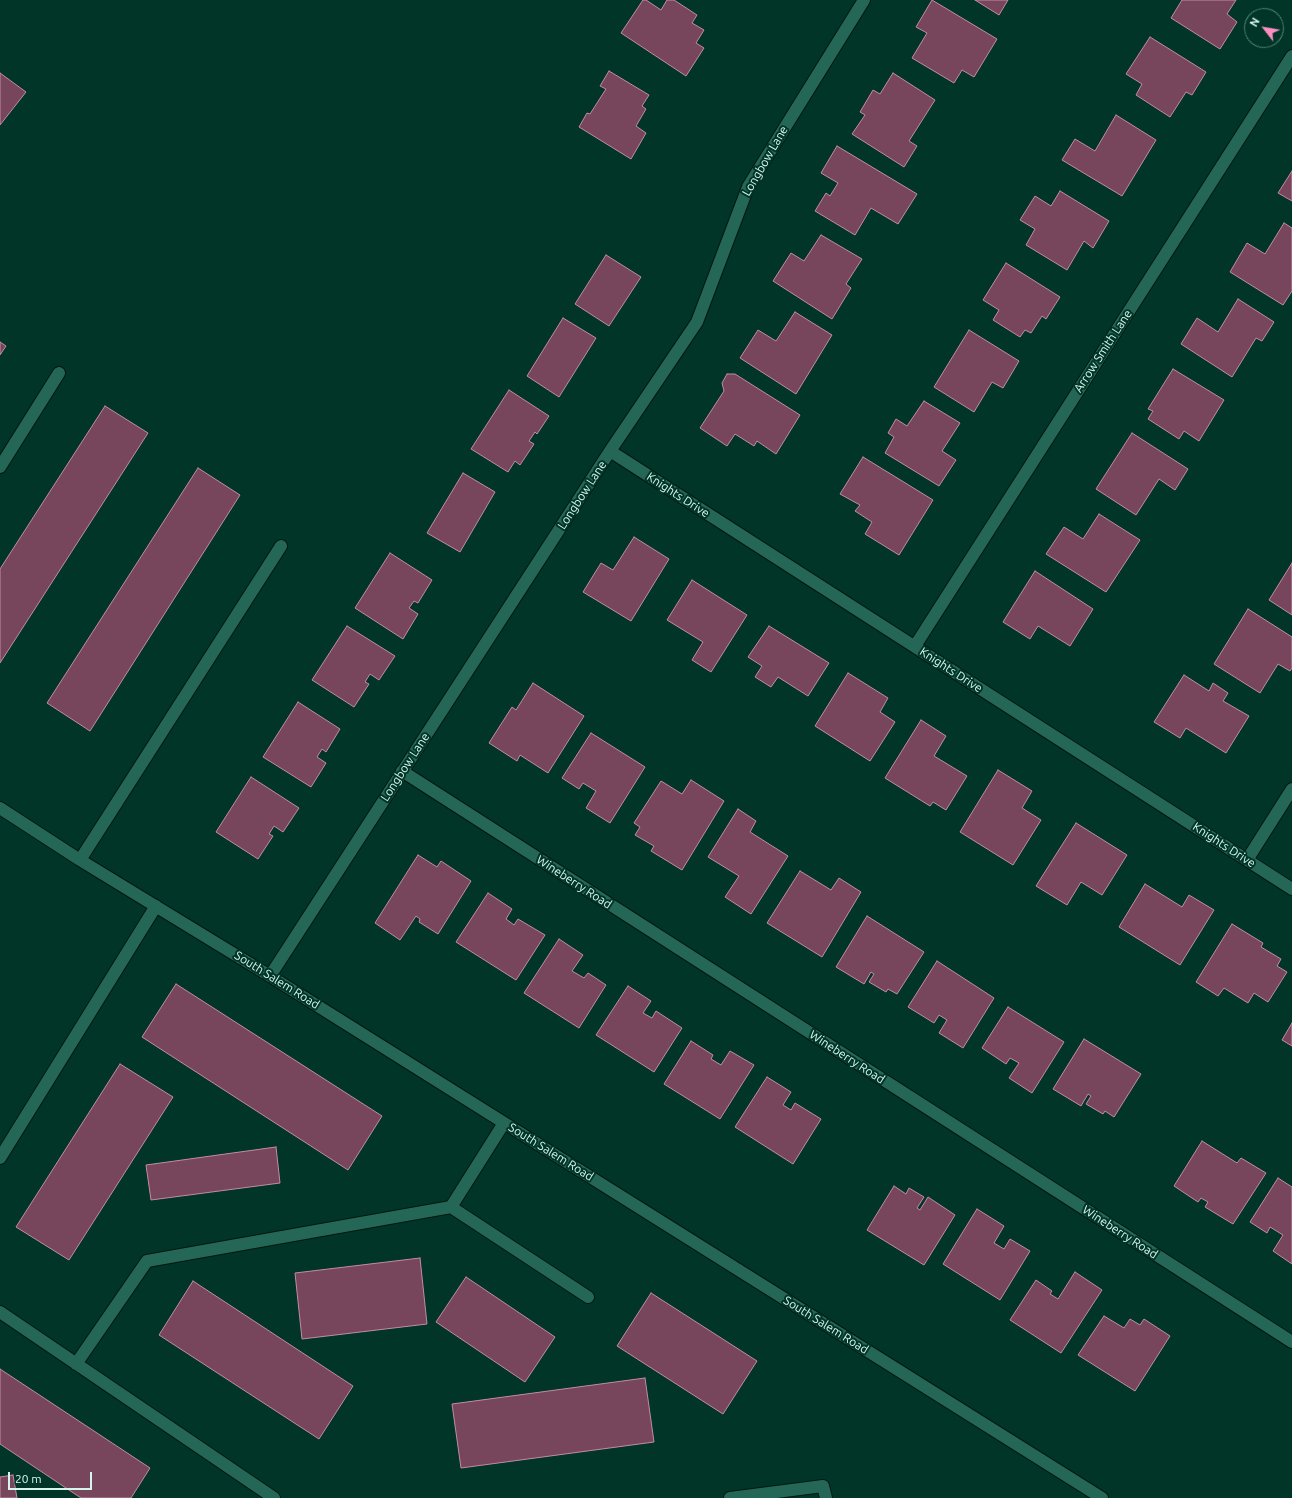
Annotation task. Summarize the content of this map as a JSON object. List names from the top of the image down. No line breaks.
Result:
{"streets":{"street":["Longbow Lane","Arrow Smith Lane","Knights Drive","Wineberry Road","South Salem Road"]},"crossings":[["Longbow Lane","Knights Drive"],["Longbow Lane","Wineberry Road"],["Longbow Lane","South Salem Road"],["Arrow Smith Lane","Knights Drive"]],"scale_bar":"20 m","north":"top left"}
